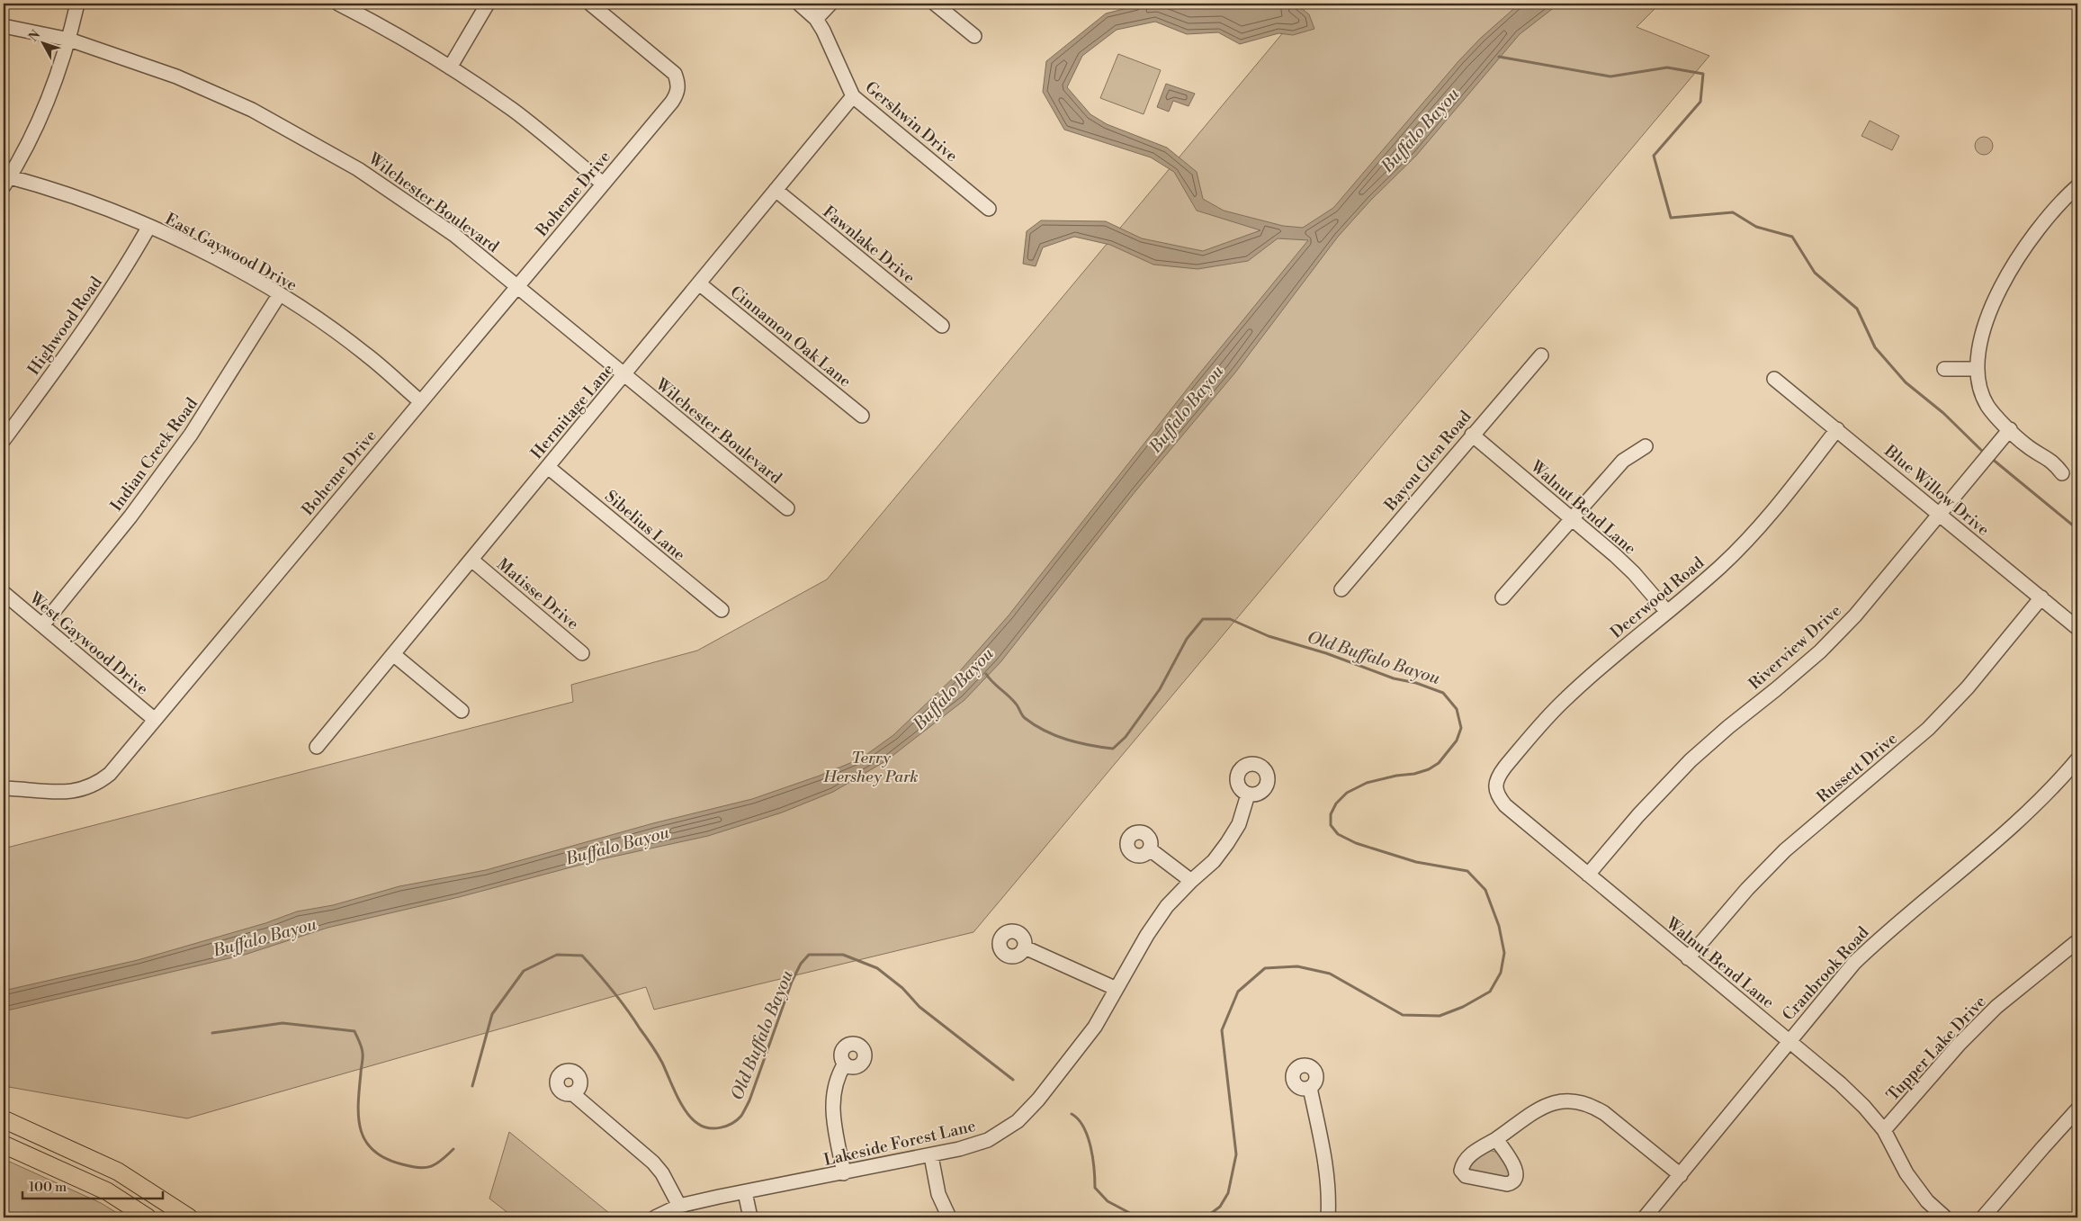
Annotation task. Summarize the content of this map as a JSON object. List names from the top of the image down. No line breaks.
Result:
{"streets":{"street":["Gershwin Drive","Boheme Drive","Wilchester Boulevard","Fawnlake Drive","East Gaywood Drive","Highwood Road","Cinnamon Oak Lane","Hermitage Lane","Indian Creek Road","Bayou Glen Road","Blue Willow Drive","Walnut Bend Lane","Sibelius Lane","Matisse Drive","Deerwood Road","West Gaywood Drive","Riverview Drive","Russett Drive","Cranbrook Road","Tupper Lake Drive","Lakeside Forest Lane"]},"crossings":[["Gershwin Drive","Hermitage Lane"],["Boheme Drive","Wilchester Boulevard"],["Boheme Drive","East Gaywood Drive"],["Boheme Drive","West Gaywood Drive"],["Wilchester Boulevard","Hermitage Lane"],["Fawnlake Drive","Hermitage Lane"],["East Gaywood Drive","Highwood Road"],["East Gaywood Drive","Indian Creek Road"],["Cinnamon Oak Lane","Hermitage Lane"],["Hermitage Lane","Sibelius Lane"],["Hermitage Lane","Matisse Drive"],["Indian Creek Road","West Gaywood Drive"],["Bayou Glen Road","Walnut Bend Lane"],["Blue Willow Drive","Deerwood Road"],["Blue Willow Drive","Riverview Drive"],["Blue Willow Drive","Russett Drive"],["Walnut Bend Lane","Deerwood Road"],["Walnut Bend Lane","Riverview Drive"],["Walnut Bend Lane","Russett Drive"],["Walnut Bend Lane","Cranbrook Road"],["Walnut Bend Lane","Tupper Lake Drive"]],"water":["Buffalo Bayou","Old Buffalo Bayou"],"parks":["Terry Hershey Park"],"scale_bar":"100 m","north":"top left"}
